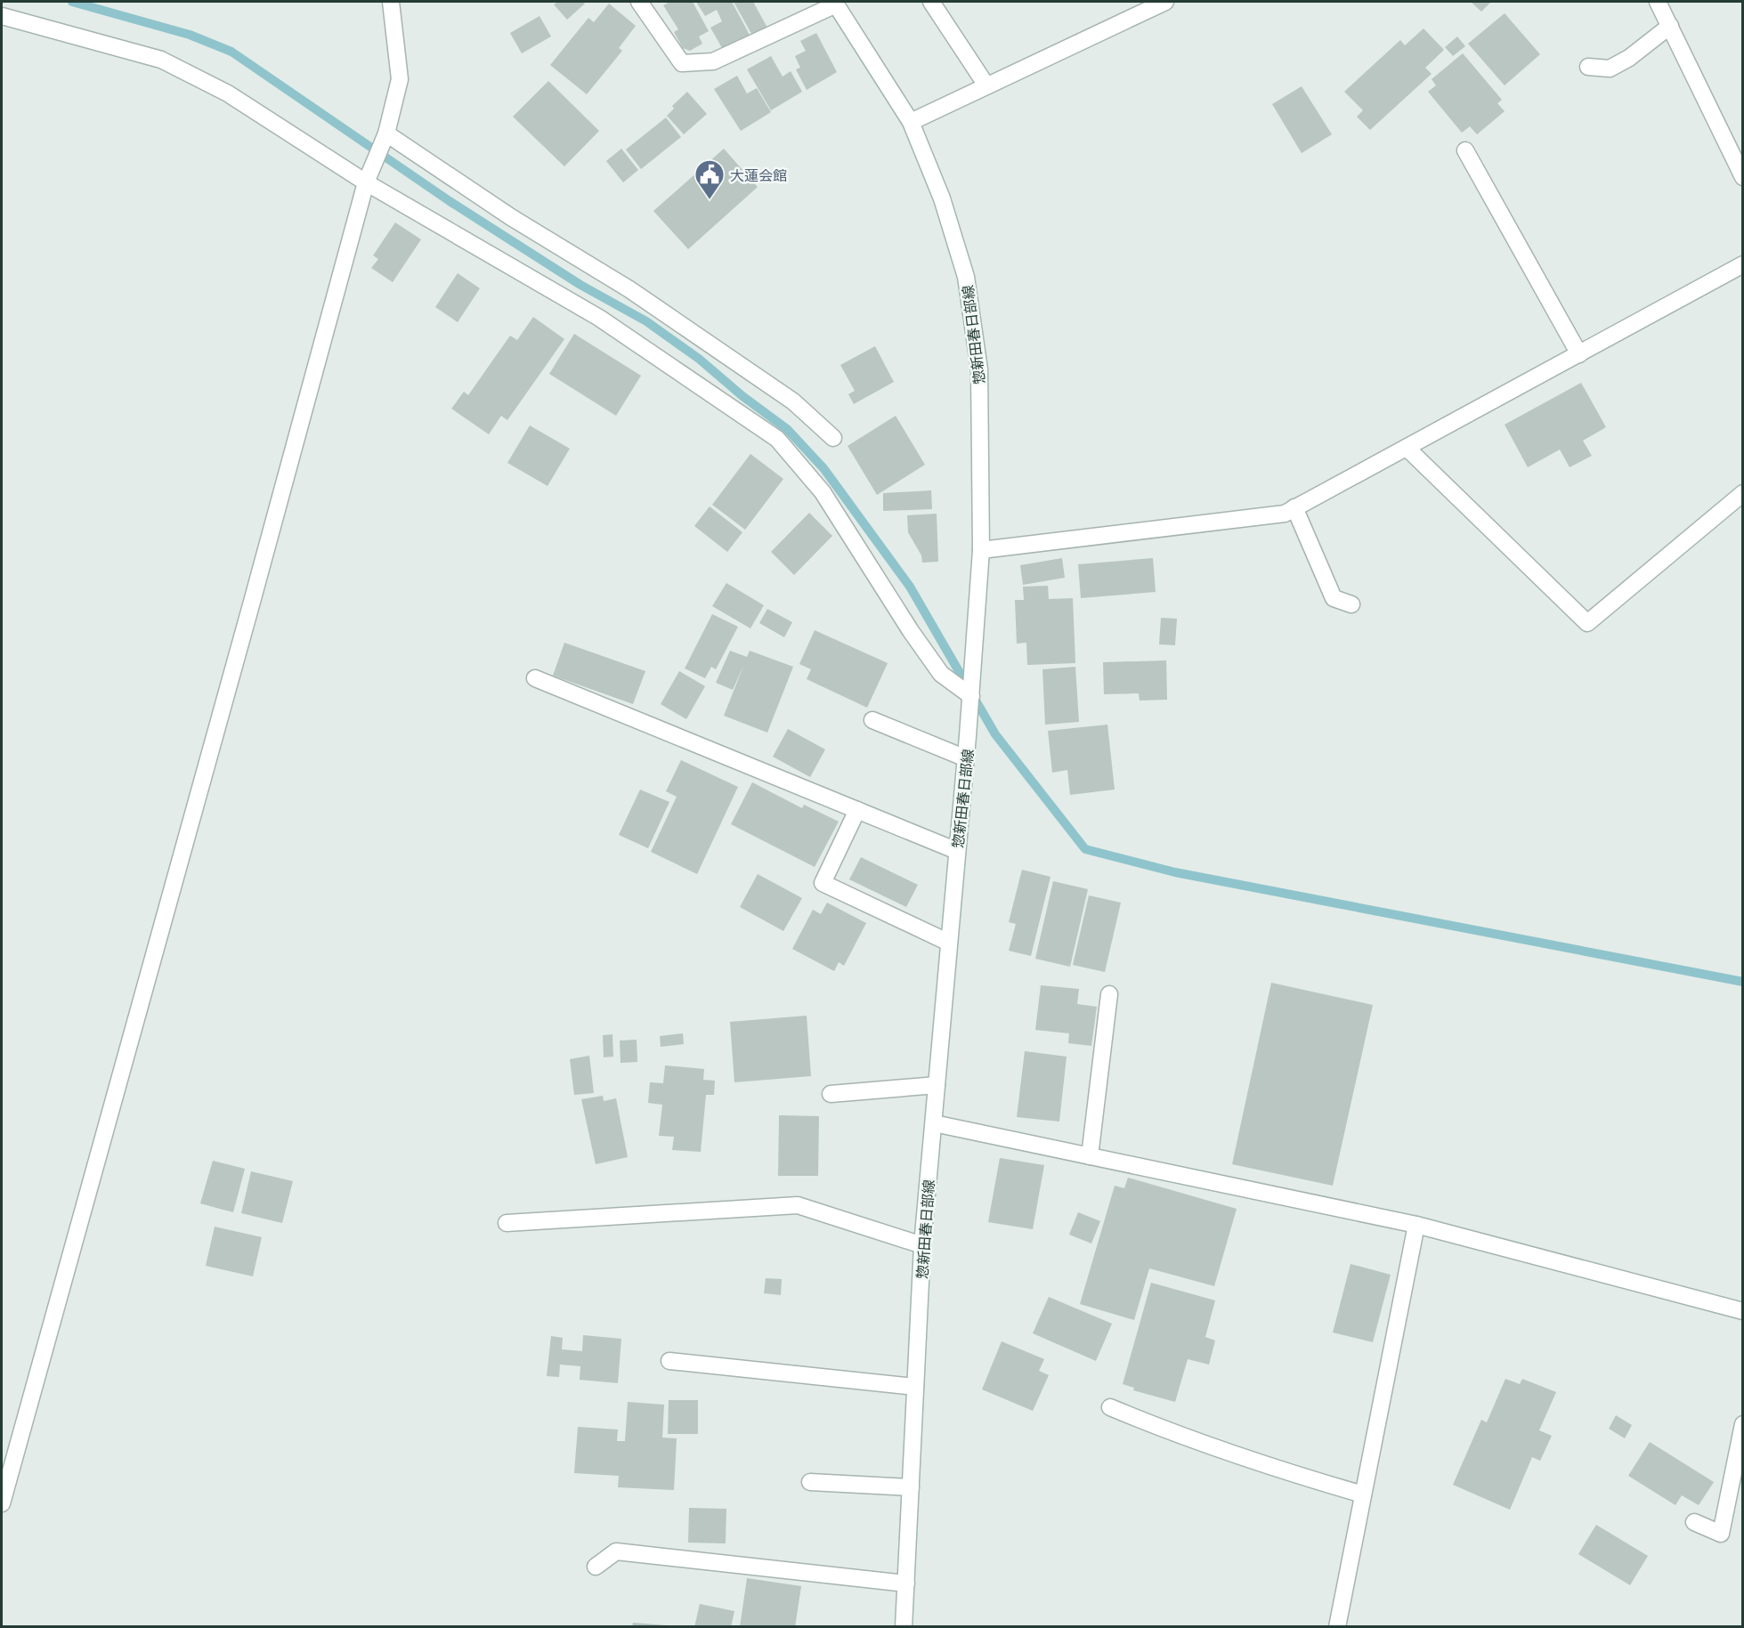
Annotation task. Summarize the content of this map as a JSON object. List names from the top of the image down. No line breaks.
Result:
{"streets":{"street":["惣新田春日部線"]},"places":{"public building":["大蓮会館"]}}
